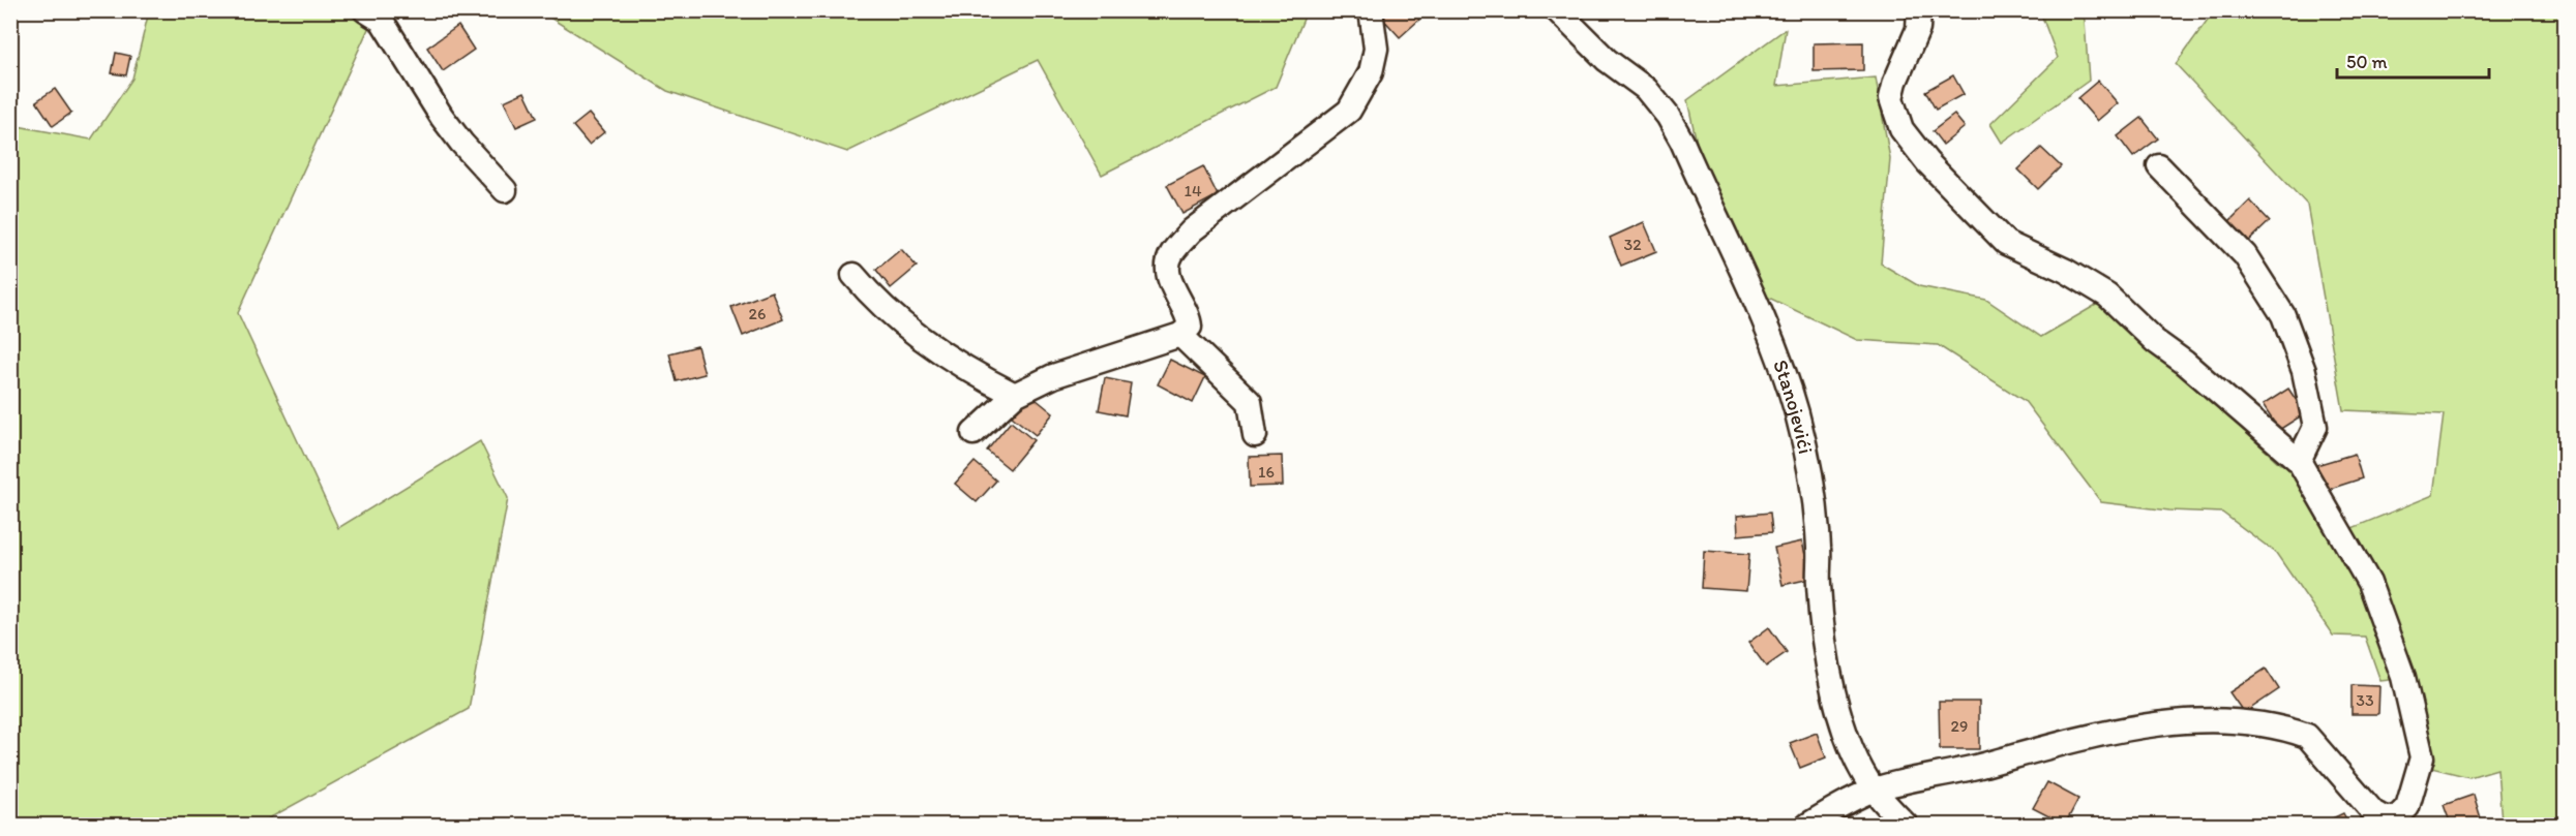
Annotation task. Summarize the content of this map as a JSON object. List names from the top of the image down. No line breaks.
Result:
{"streets":{"street":["Stanojevići"]},"house_numbers":["14","32","26","16","33","29"],"scale_bar":"50 m"}
